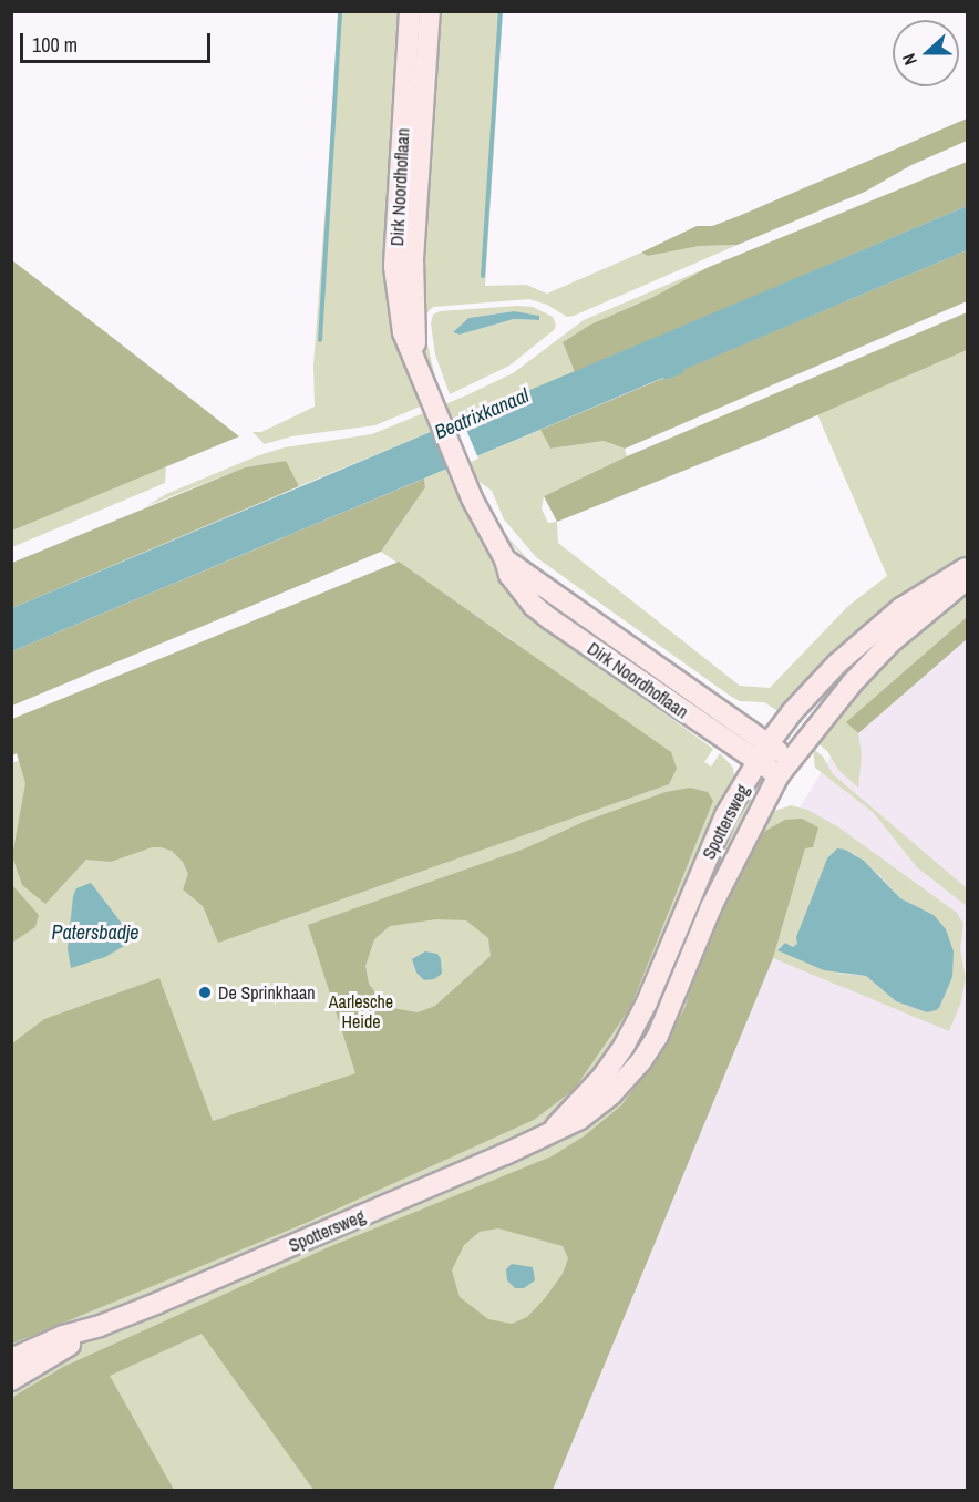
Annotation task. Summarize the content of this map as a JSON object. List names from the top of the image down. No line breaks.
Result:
{"streets":{"main road":["Dirk Noordhoflaan","Spottersweg"]},"crossings":[["Dirk Noordhoflaan","Spottersweg"]],"water":["Beatrixkanaal","Patersbadje"],"parks":["Aarlesche Heide"],"places":["De Sprinkhaan"],"scale_bar":"100 m","north":"left"}
